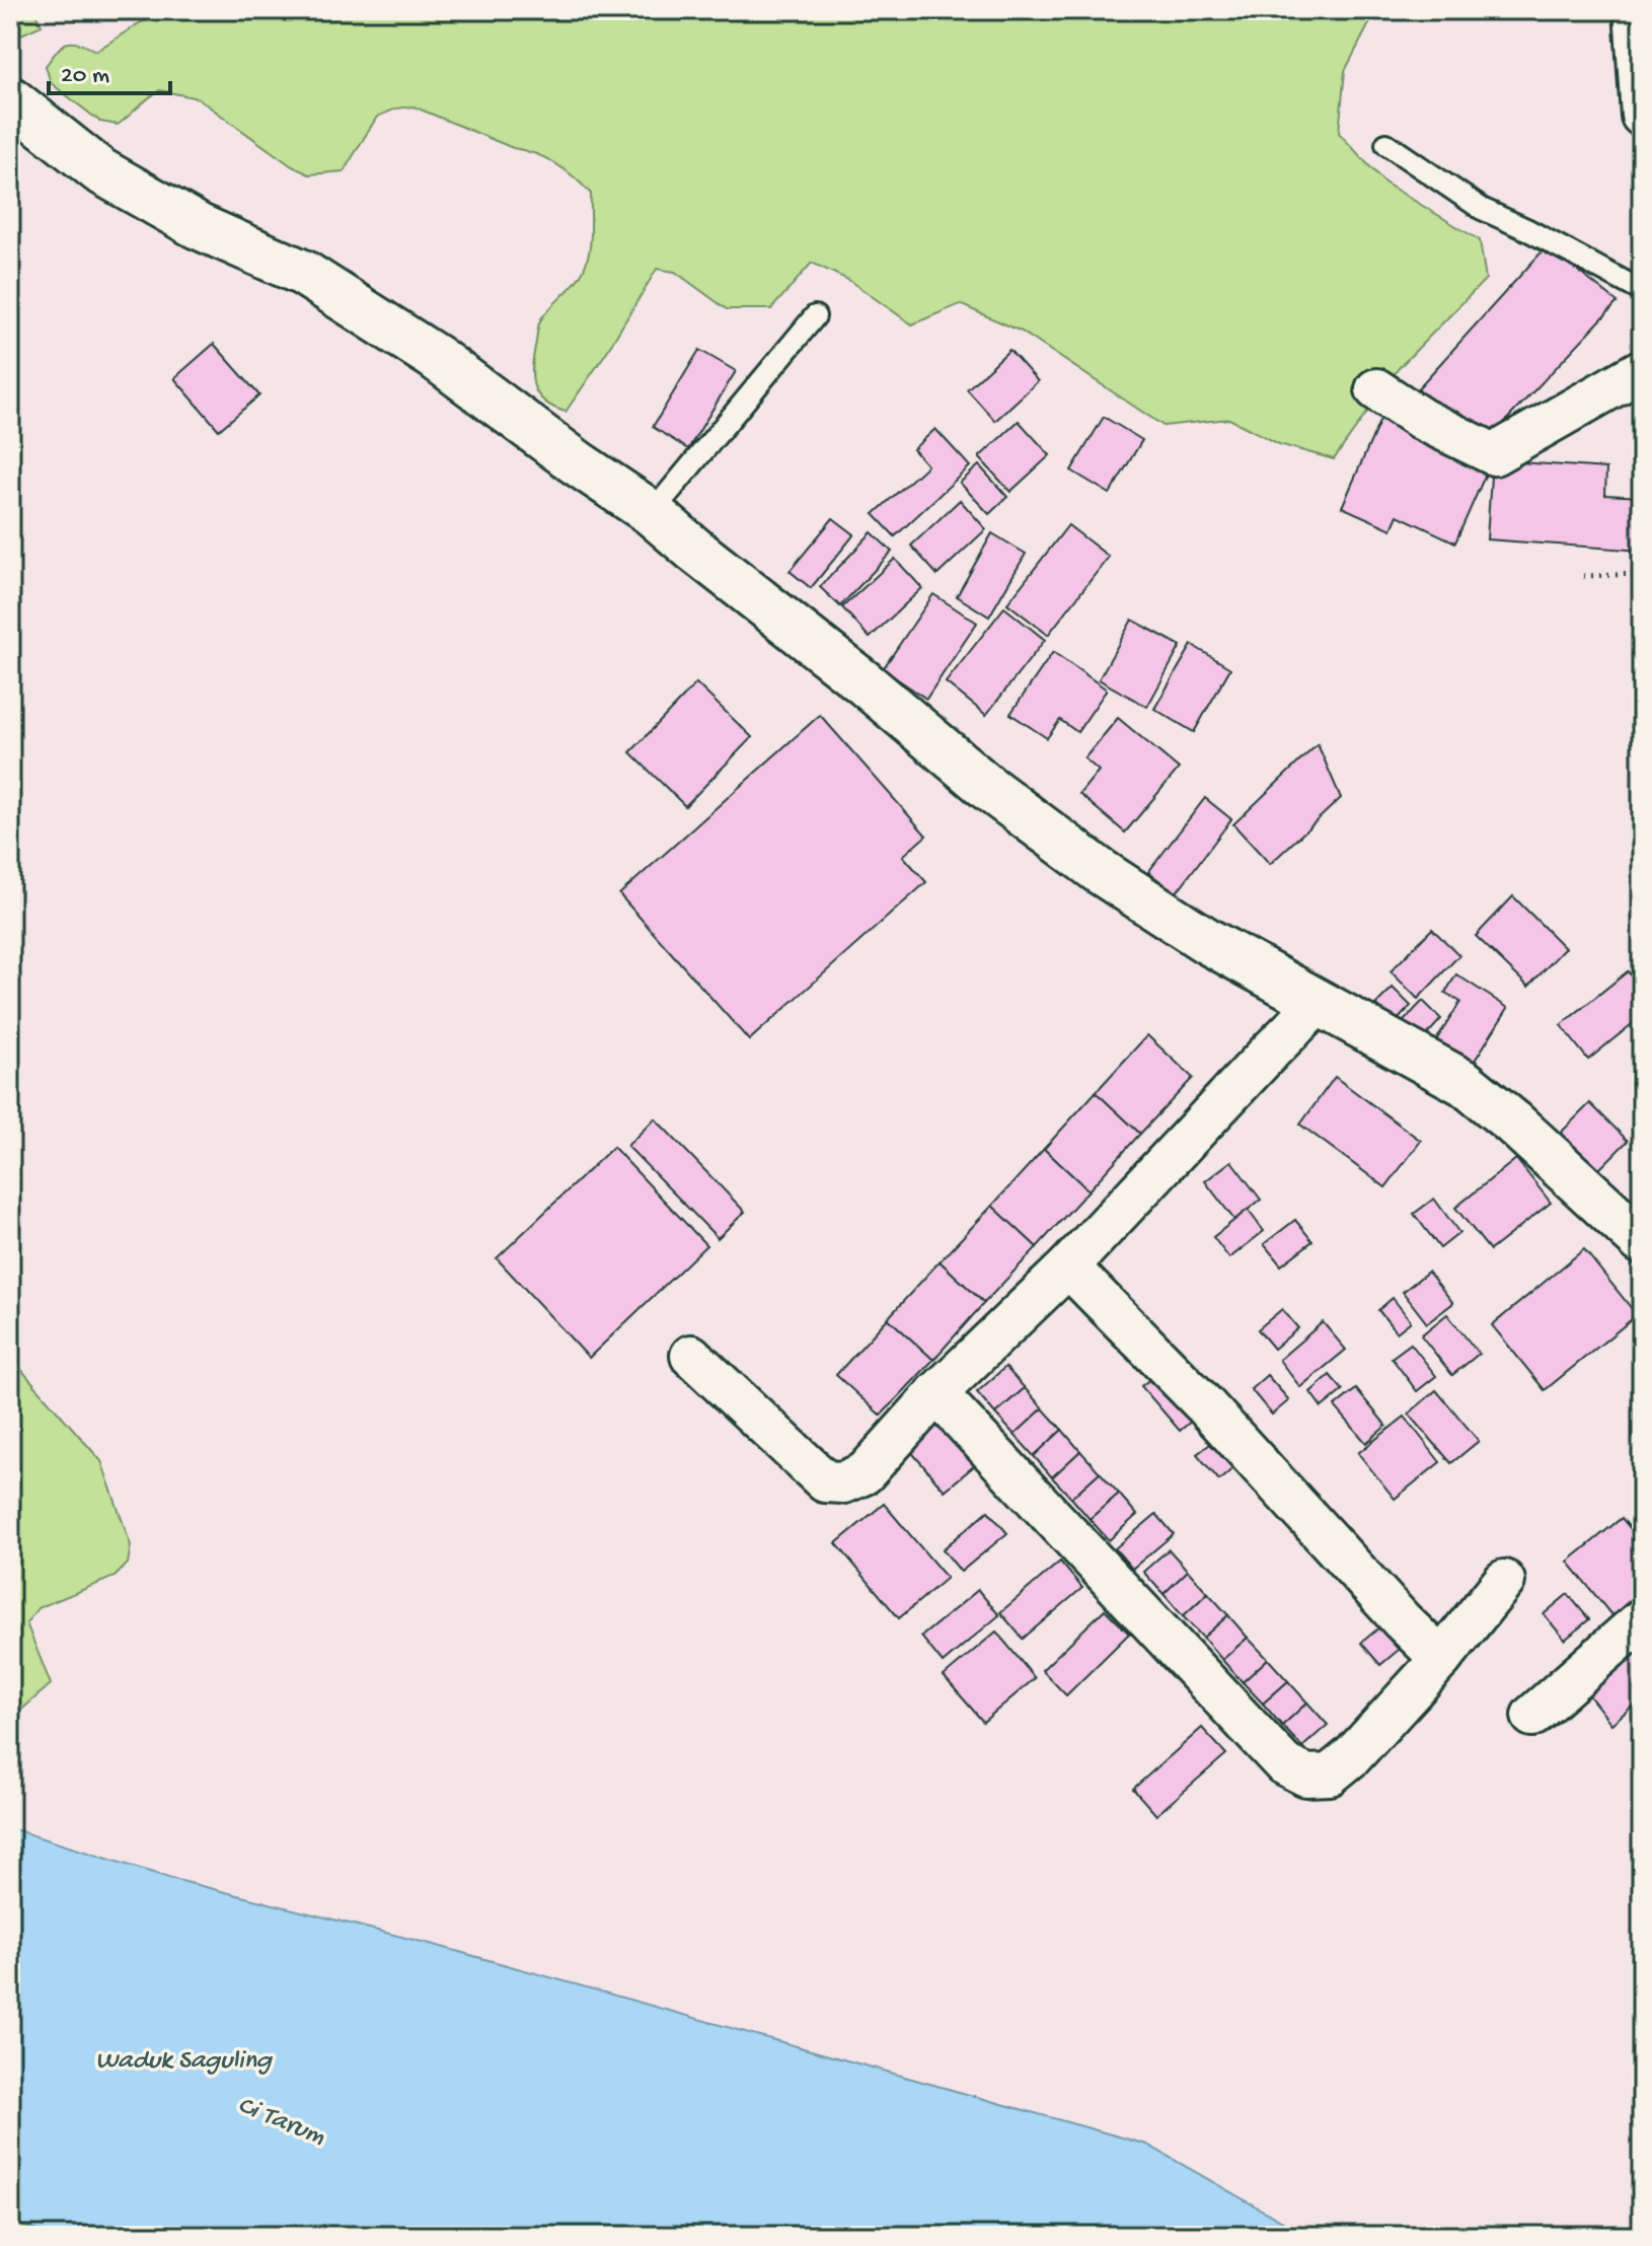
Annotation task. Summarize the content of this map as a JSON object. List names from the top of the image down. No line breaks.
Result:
{"water":["Waduk Saguling","Ci Tarum"],"scale_bar":"20 m"}
